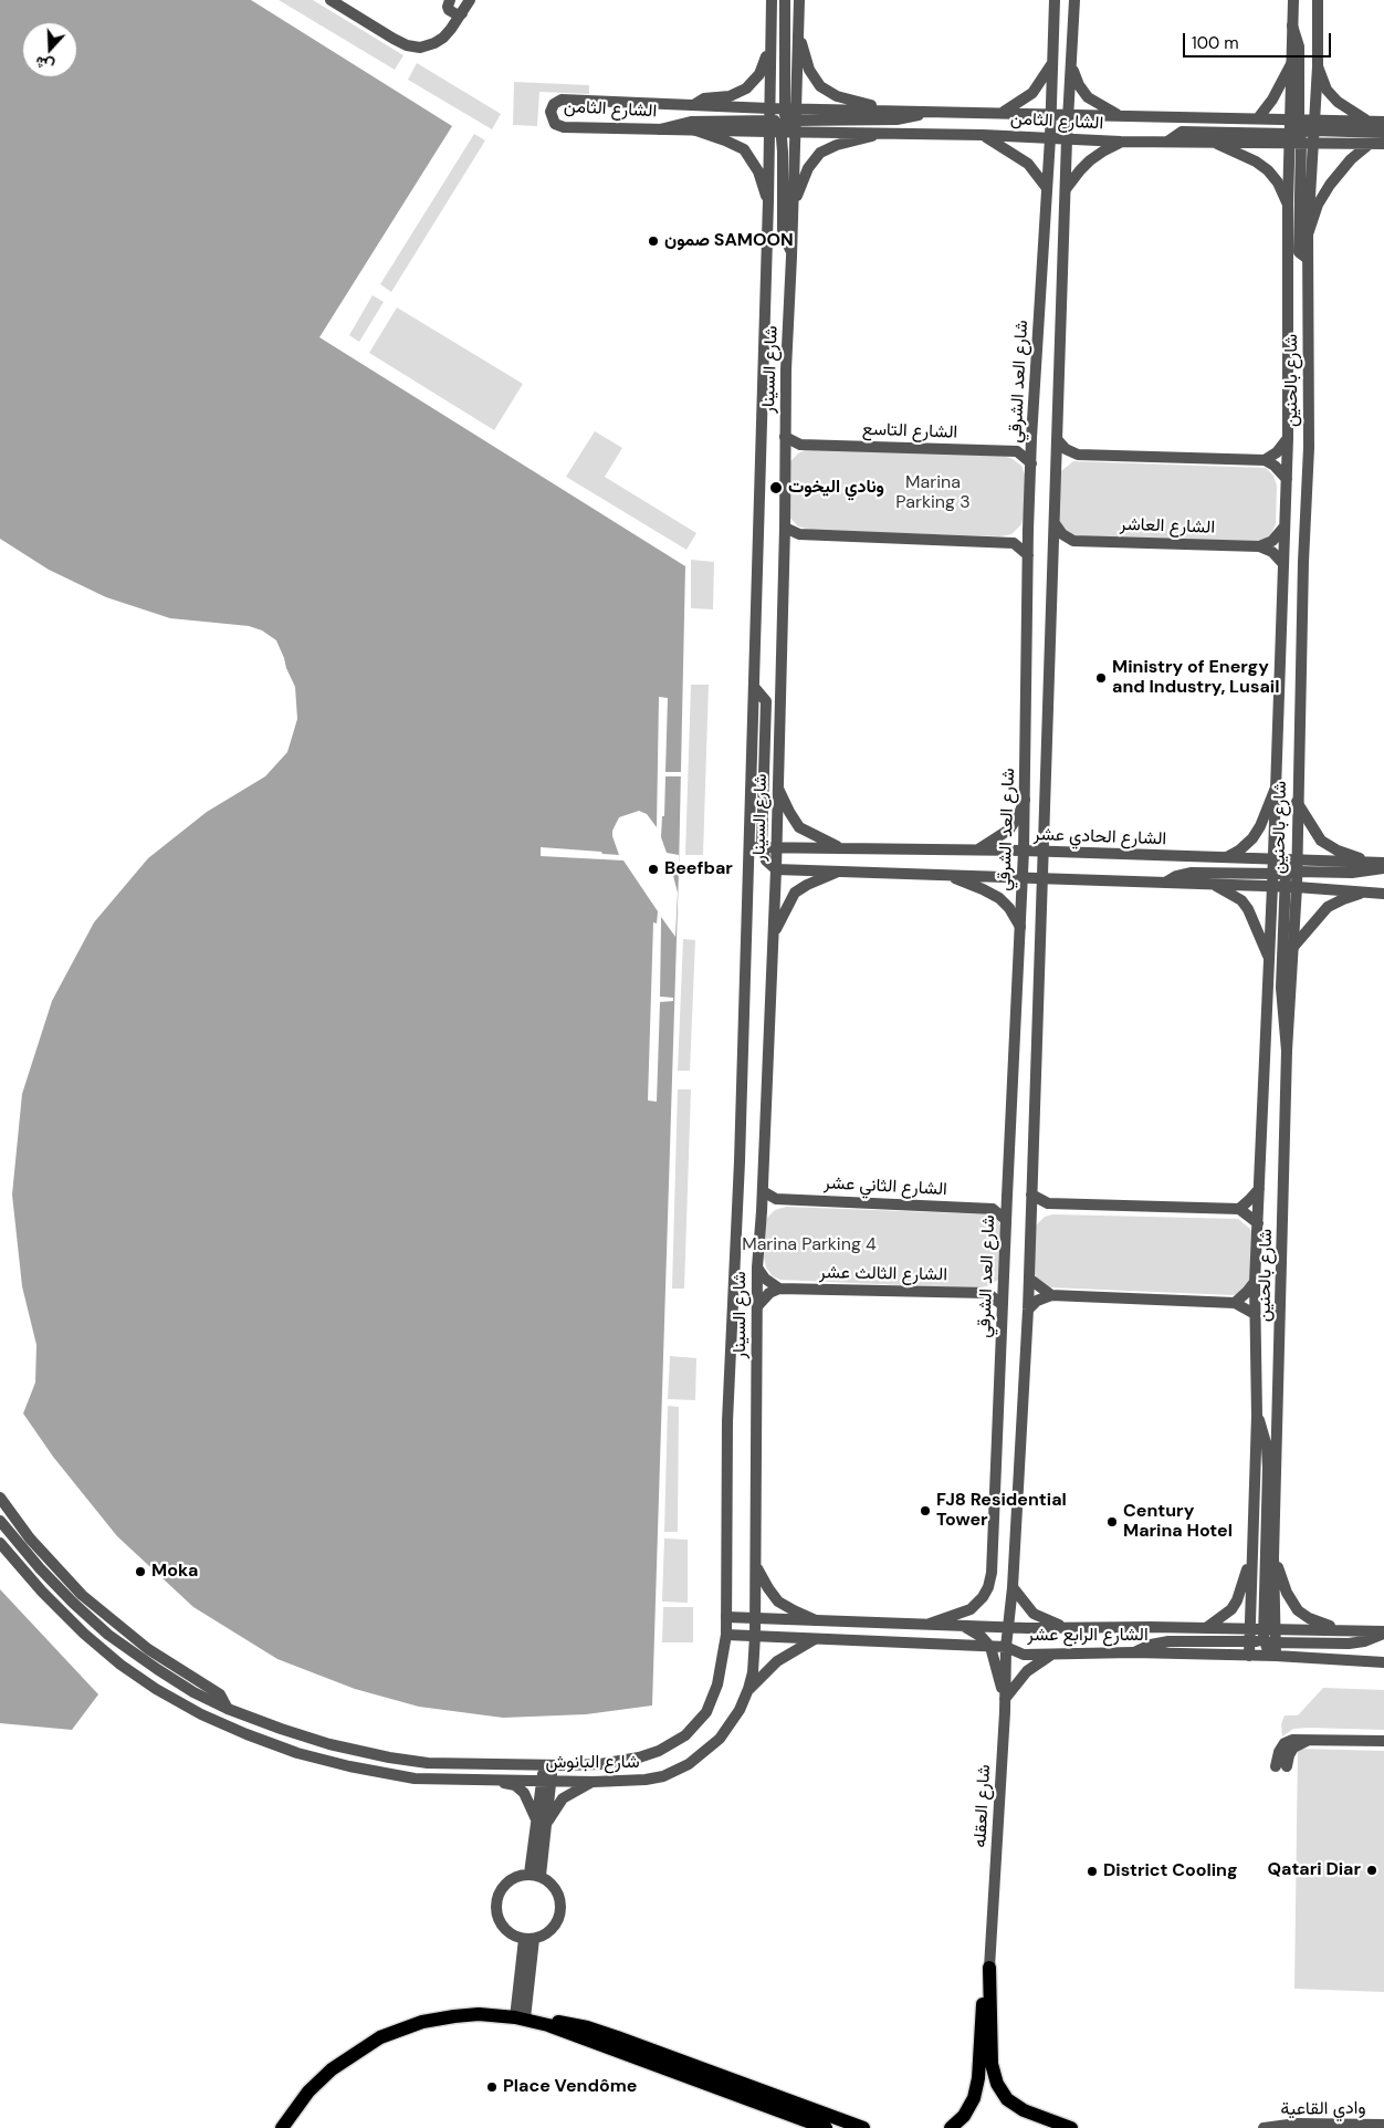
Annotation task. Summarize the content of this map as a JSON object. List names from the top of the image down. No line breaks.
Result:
{"streets":{"street":["الشارع الثامن","شارع السينار","شارع بالحنين","شارع العد الشرقي","الشارع التاسع","الشارع العاشر","الشارع الحادي عشر","الشارع الثاني عشر","الشارع الثالث عشر","الشارع الرابع عشر","شارع البانوش","شارع العقله","وادي القاعية"]},"crossings":[["الشارع الثامن","شارع السينار"],["الشارع الثامن","شارع بالحنين"],["الشارع الثامن","شارع العد الشرقي"],["شارع السينار","الشارع التاسع"],["شارع السينار","الشارع الحادي عشر"],["شارع السينار","الشارع الثاني عشر"],["شارع السينار","الشارع الرابع عشر"],["شارع السينار","شارع البانوش"],["شارع بالحنين","الشارع الحادي عشر"],["شارع بالحنين","الشارع الرابع عشر"],["شارع العد الشرقي","الشارع الحادي عشر"],["شارع العد الشرقي","الشارع الرابع عشر"],["شارع العد الشرقي","شارع العقله"],["الشارع الرابع عشر","شارع البانوش"],["الشارع الرابع عشر","شارع العقله"]],"parks":["Marina Parking 3","Marina Parking 4"],"places":["صمون SAMOON","ونادي اليخوت","Ministry of Energy and Industry, Lusail","Beefbar","FJ8 Residential Tower","Century Marina Hotel","Moka","Qatari Diar","District Cooling","Place Vendôme"],"scale_bar":"100 m","north":"bottom"}
